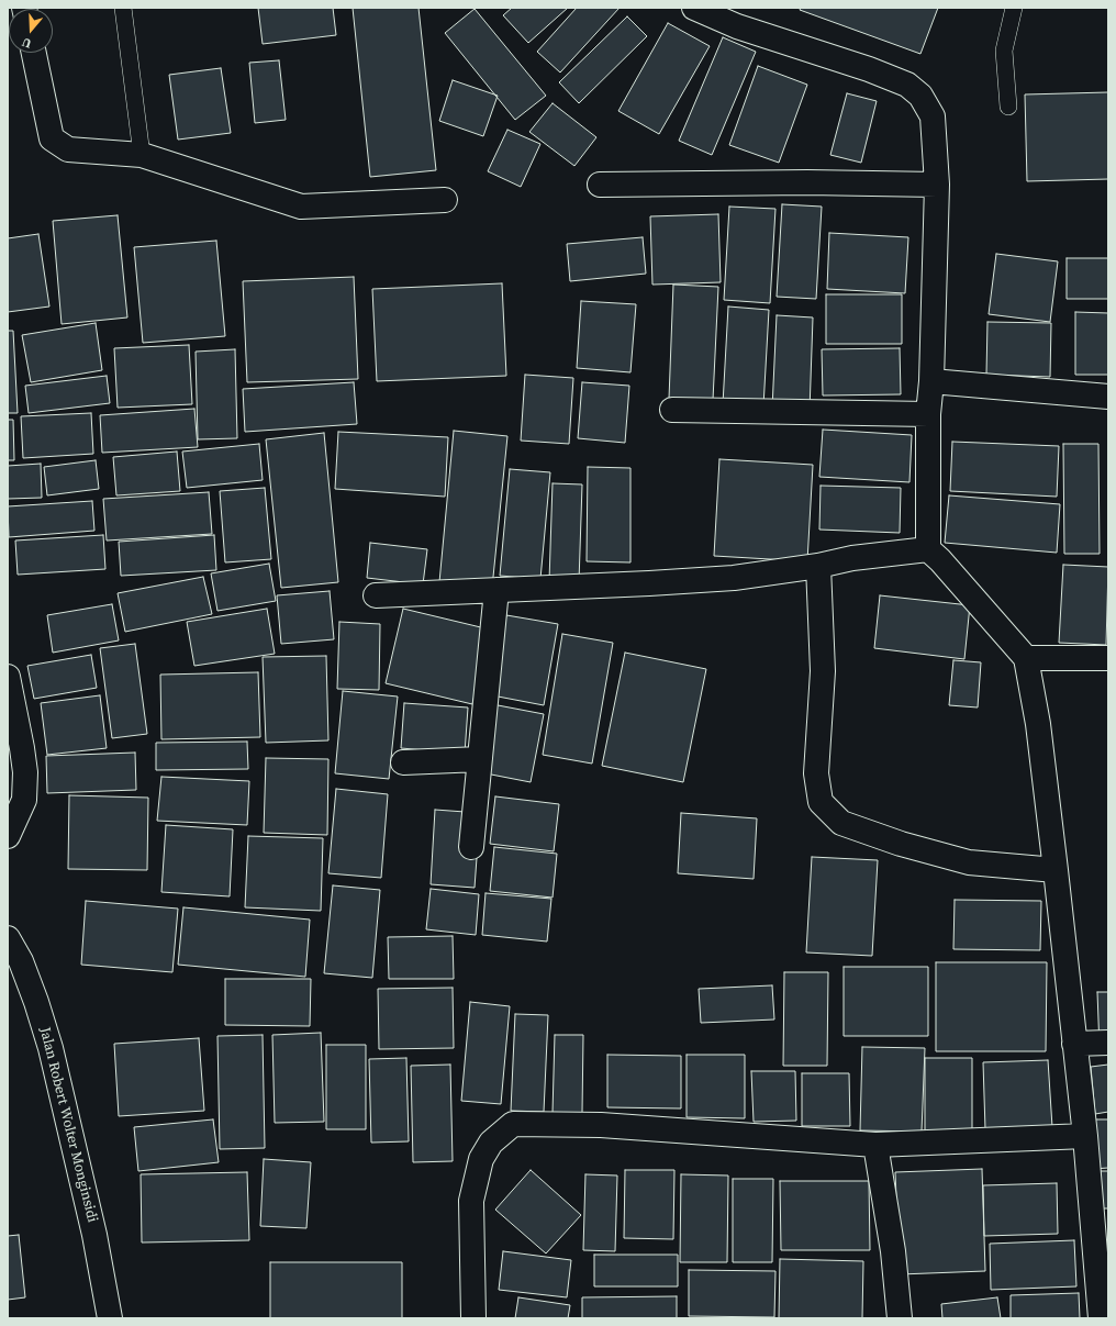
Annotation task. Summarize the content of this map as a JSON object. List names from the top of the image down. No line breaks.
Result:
{"streets":{"main road":["Jalan Robert Wolter Monginsidi"]},"north":"bottom"}
